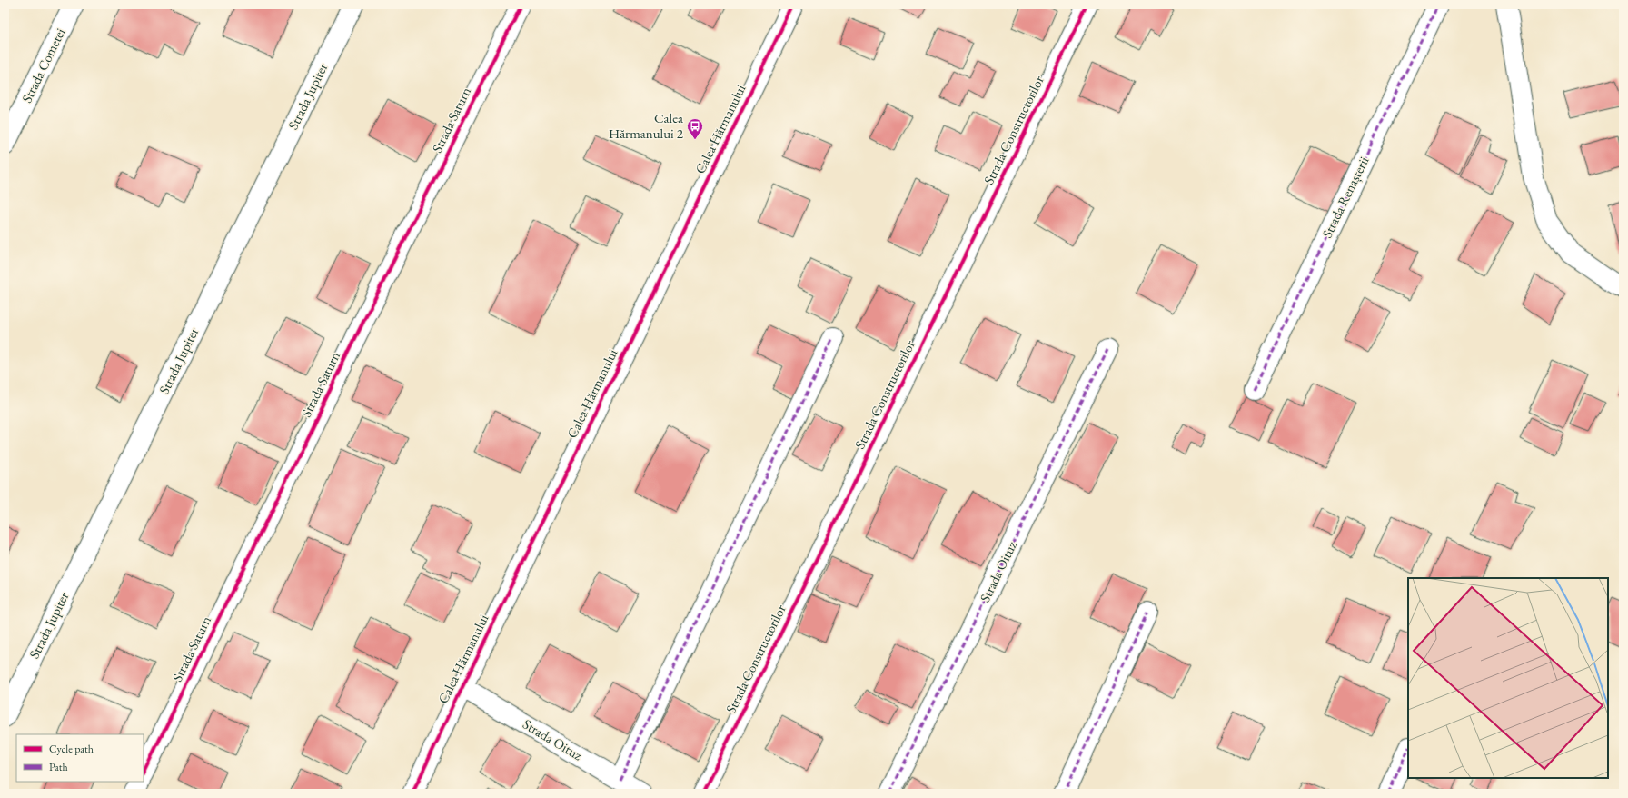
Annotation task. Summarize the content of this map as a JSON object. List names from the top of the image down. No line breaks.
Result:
{"streets":{"street":["Strada Cometei","Strada Jupiter","Strada Saturn","Calea Hărmanului","Strada Constructorilor","Strada Renașterii","Strada Oituz"]},"crossings":[["Calea Hărmanului","Strada Oituz"]],"places":{"bus stop":["Calea Hărmanului 2"]},"legend":["Cycle path","Path"]}
